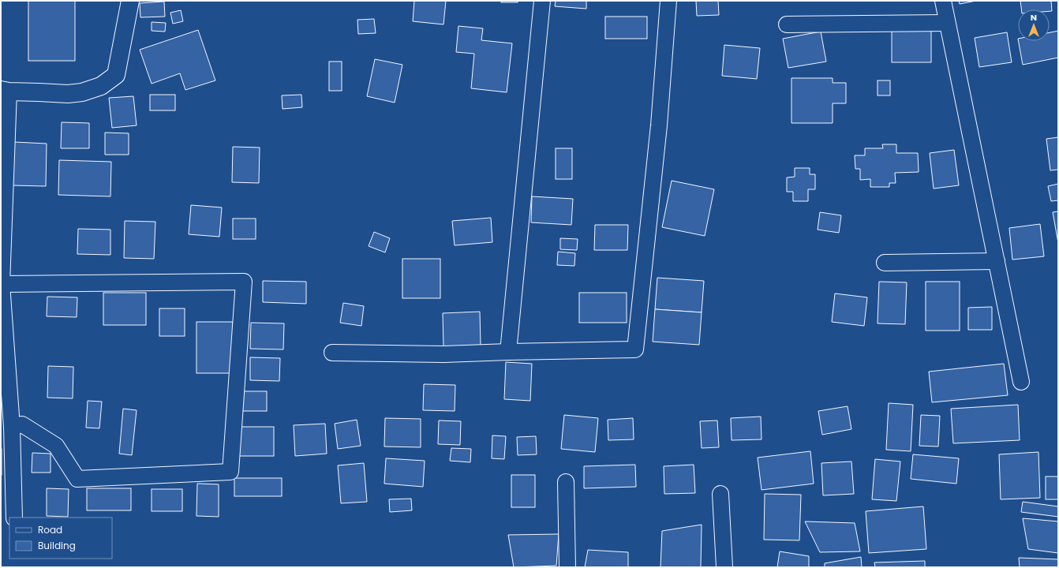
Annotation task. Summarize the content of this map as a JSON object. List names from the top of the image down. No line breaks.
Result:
{"legend":["Road","Building"],"north":"top"}
